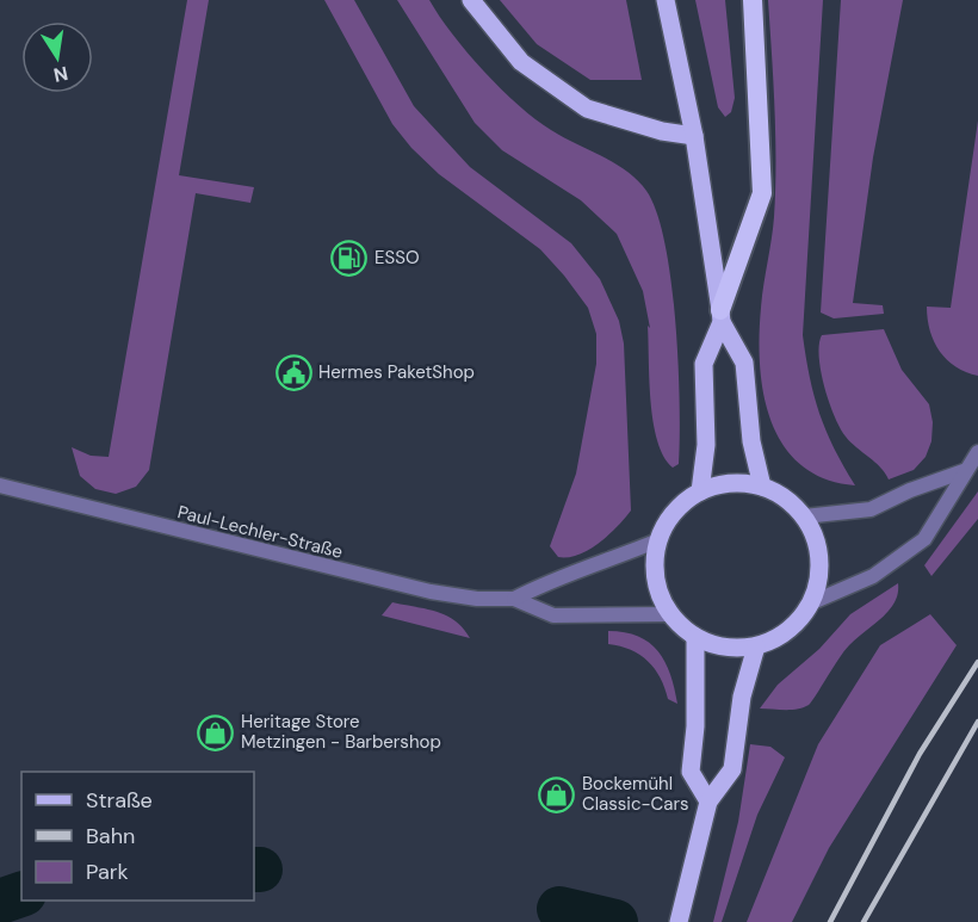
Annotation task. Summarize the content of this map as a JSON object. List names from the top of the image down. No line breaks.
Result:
{"streets":{"street":["Paul-Lechler-Straße"]},"places":{"fuel station":["ESSO"],"public building":["Hermes PaketShop"],"shop":["Heritage Store Metzingen - Barbershop","Bockemühl Classic-Cars"]},"legend":["Straße","Bahn","Park"],"north":"bottom"}
